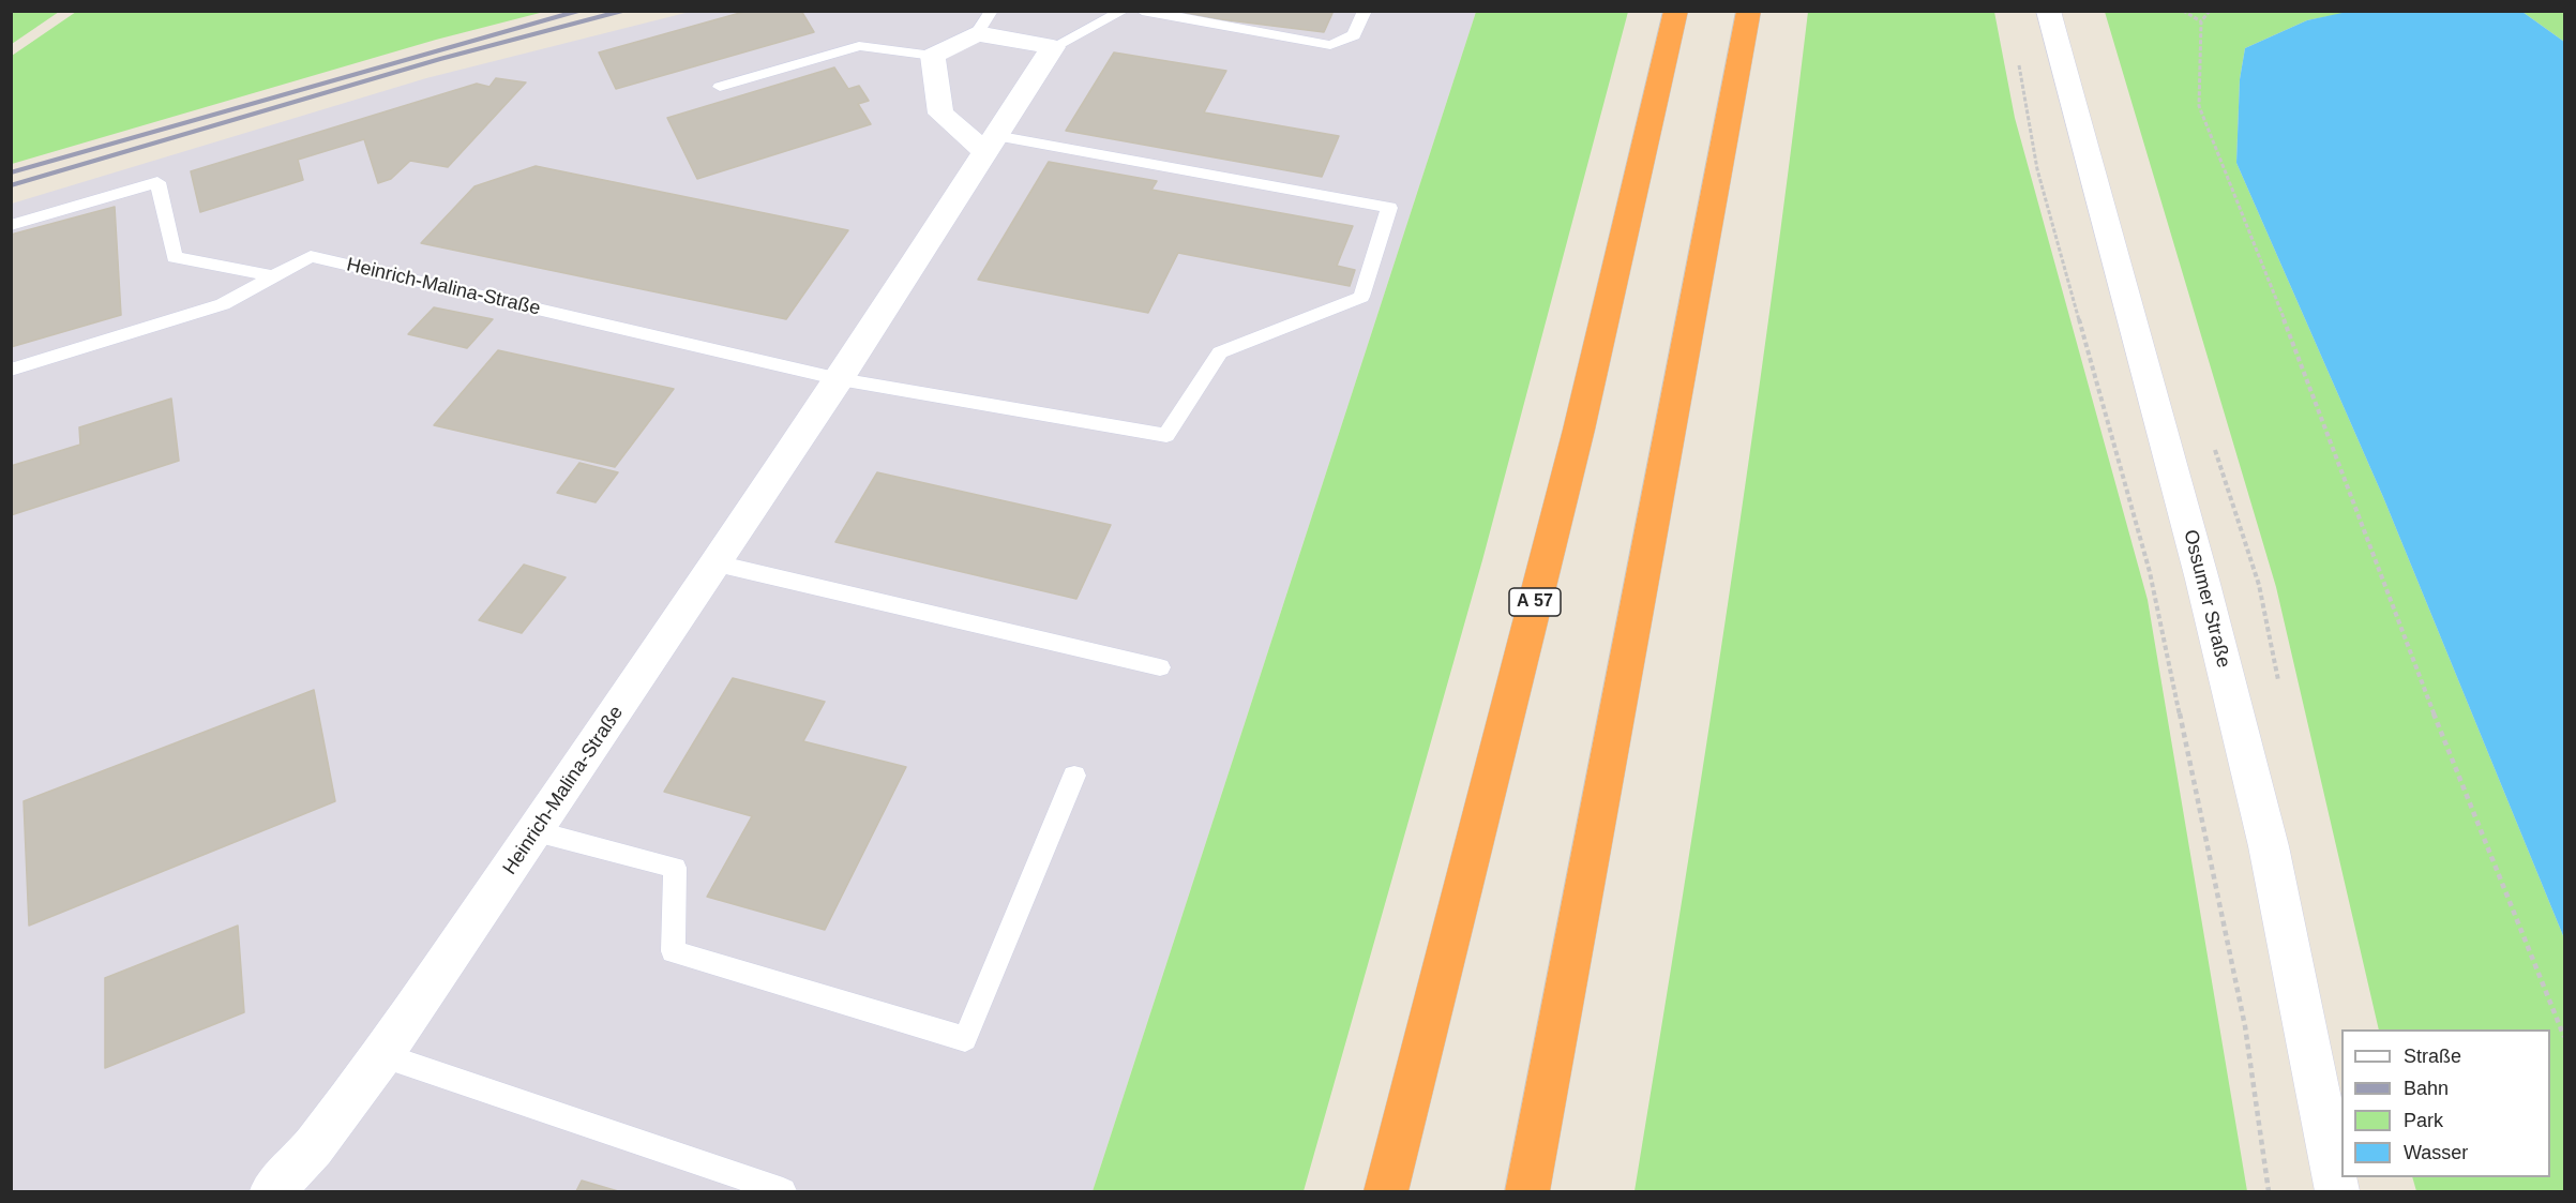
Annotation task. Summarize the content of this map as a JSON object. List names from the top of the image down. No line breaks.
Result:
{"streets":{"highway":["A 57"],"street":["Heinrich-Malina-Straße","Ossumer Straße"]},"legend":["Straße","Bahn","Park","Wasser"]}
